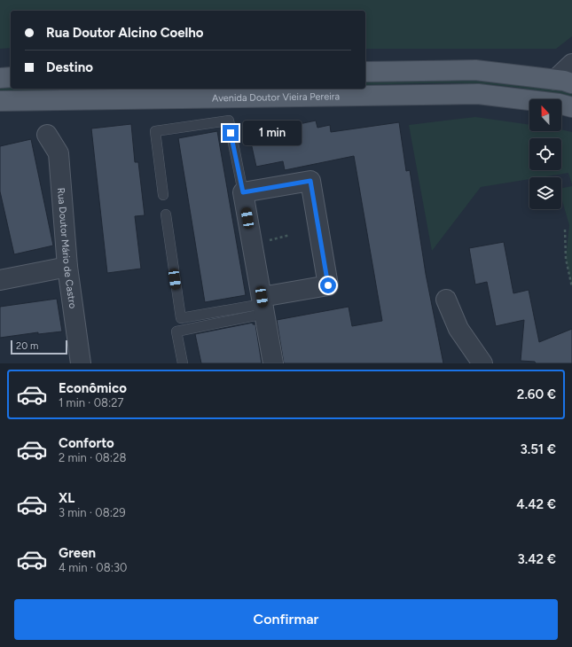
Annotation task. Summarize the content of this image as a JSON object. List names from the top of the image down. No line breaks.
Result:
{"streets":{"main road":["Avenida Doutor Vieira Pereira"],"street":["Rua Doutor Mário de Castro"]},"scale_bar":"20 m","north":"top","page":{"banner":["Rua Doutor Alcino Coelho","Destino"],"bubble":"1 min","scale":"20 m","list":[{"name":"Econômico","note":"1 min · 08:27","value":"2.60 €"},{"name":"Conforto","note":"2 min · 08:28","value":"3.51 €"},{"name":"XL","note":"3 min · 08:29","value":"4.42 €"},{"name":"Green","note":"4 min · 08:30","value":"3.42 €"}],"buttons":"Confirmar"}}
